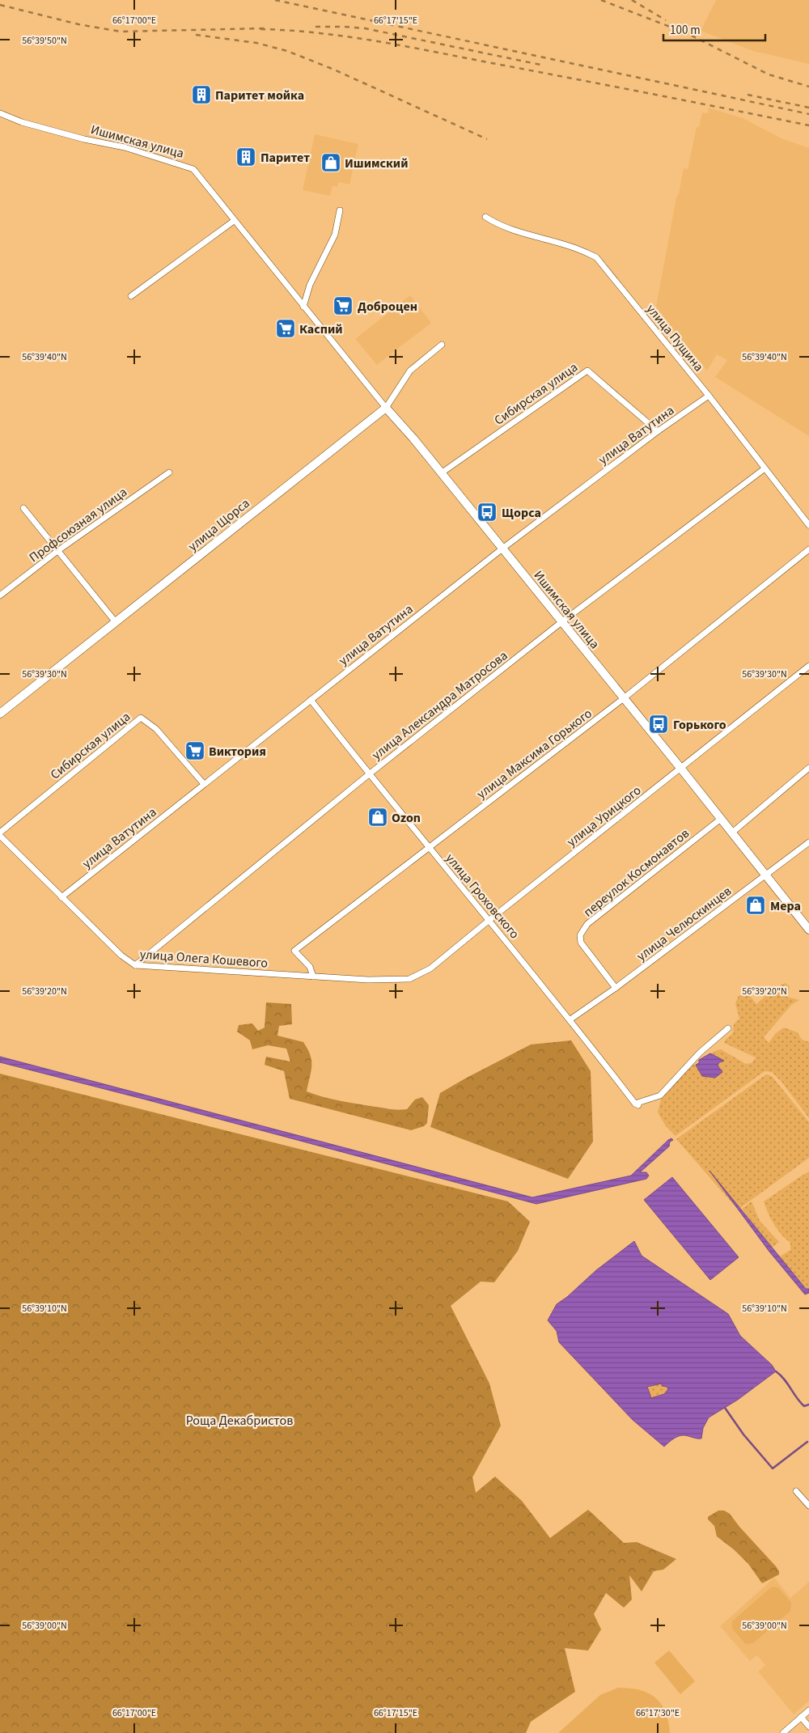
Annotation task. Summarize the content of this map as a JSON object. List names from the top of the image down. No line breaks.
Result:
{"streets":{"main road":["Ишимская улица","улица Щорса"],"street":["улица Пущина","Сибирская улица","улица Ватутина","Профсоюзная улица","улица Александра Матросова","улица Максима Горького","улица Урицкого","переулок Космонавтов","улица Гроховского","улица Челюскинцев","улица Олега Кошевого"]},"crossings":[["Ишимская улица","Сибирская улица"],["Ишимская улица","улица Ватутина"],["Ишимская улица","улица Щорса"],["Ишимская улица","улица Александра Матросова"],["Ишимская улица","улица Максима Горького"],["Ишимская улица","улица Урицкого"],["Ишимская улица","переулок Космонавтов"],["Ишимская улица","улица Челюскинцев"],["улица Пущина","улица Ватутина"],["улица Пущина","улица Александра Матросова"],["Сибирская улица","улица Ватутина"],["улица Ватутина","улица Гроховского"],["улица Ватутина","улица Олега Кошевого"],["улица Александра Матросова","улица Гроховского"],["улица Александра Матросова","улица Олега Кошевого"],["улица Максима Горького","улица Гроховского"],["улица Максима Горького","улица Олега Кошевого"],["улица Урицкого","улица Гроховского"],["улица Урицкого","улица Олега Кошевого"],["переулок Космонавтов","улица Челюскинцев"],["улица Гроховского","улица Челюскинцев"]],"parks":["Роща Декабристов"],"places":{"building":["Паритет мойка","Паритет"],"shop":["Ишимский","Ozon","Мера"],"supermarket":["Доброцен","Каспий","Виктория"],"bus stop":["Щорса","Горького"]},"scale_bar":"100 m","coordinates":["66°17'00\"E","66°17'15\"E","56°39'50\"N","56°39'40\"N","56°39'30\"N","56°39'20\"N","56°39'10\"N","56°39'00\"N","66°17'30\"E"]}
